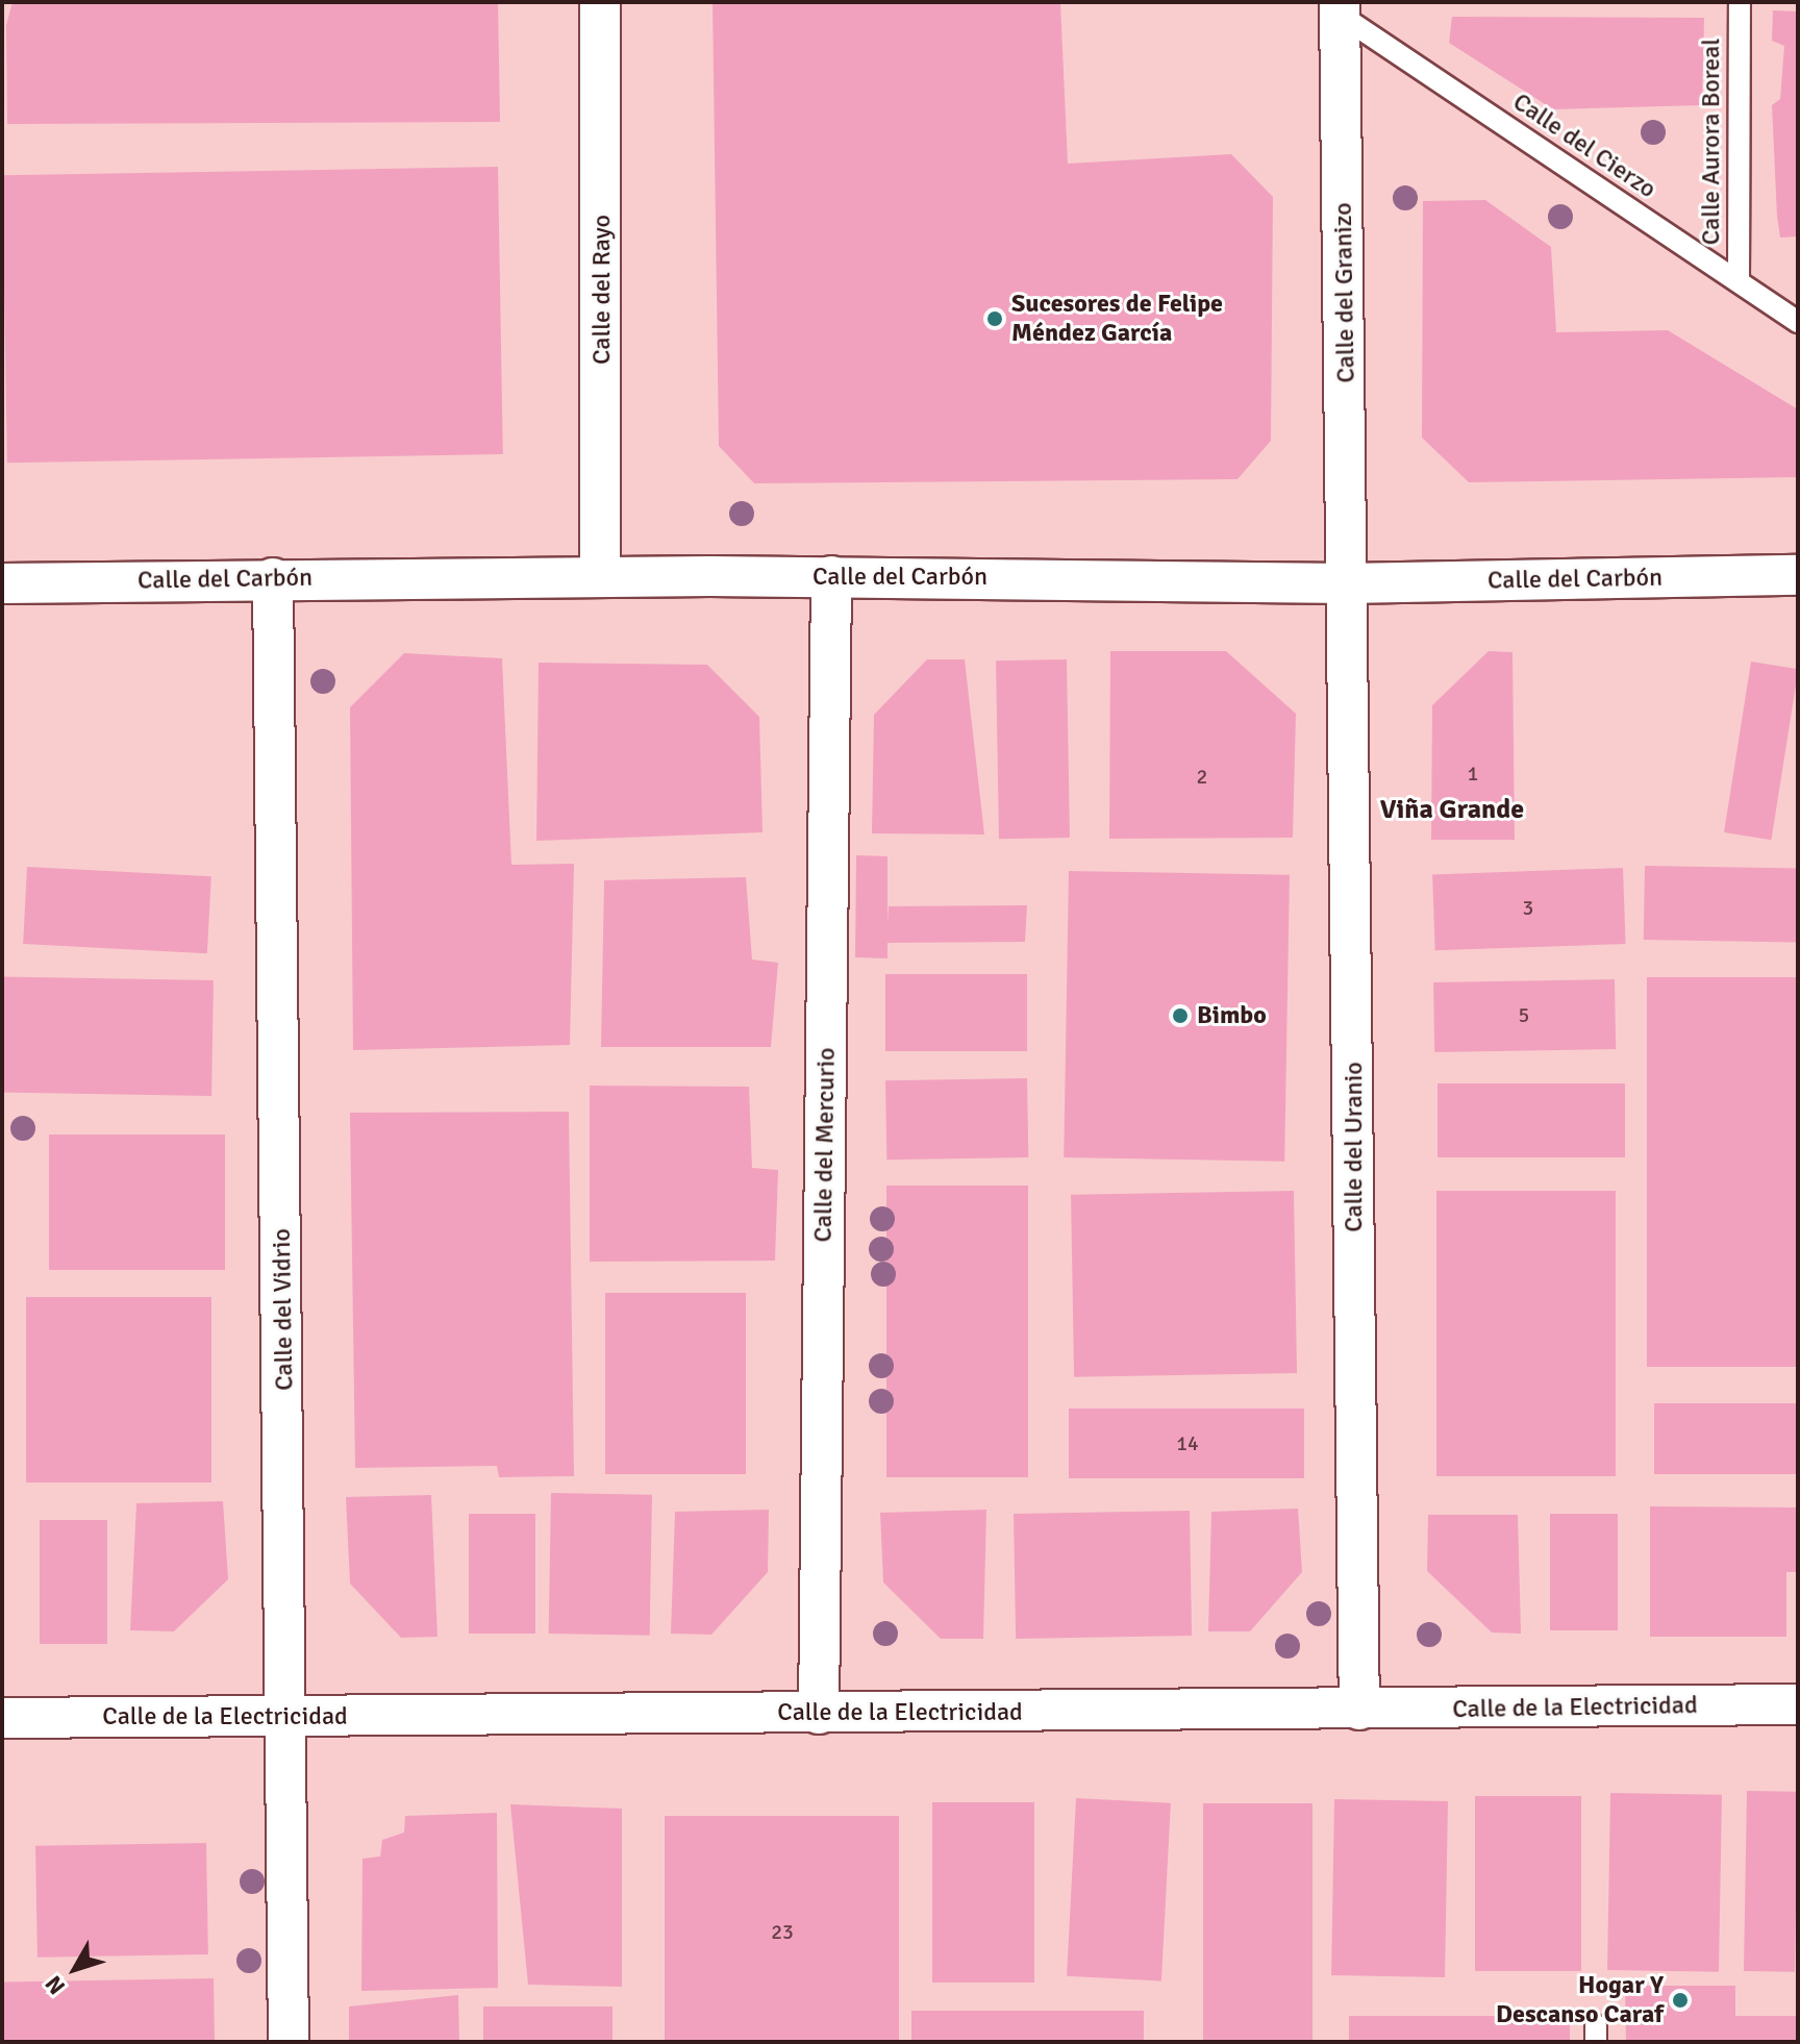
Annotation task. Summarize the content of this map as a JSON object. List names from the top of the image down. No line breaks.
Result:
{"streets":{"street":["Calle del Rayo","Calle del Granizo","Calle del Carbón","Calle del Mercurio","Calle del Uranio","Calle del Vidrio","Calle de la Electricidad"],"lane":["Calle Aurora Boreal","Calle del Cierzo"]},"crossings":[["Calle Aurora Boreal","Calle del Cierzo"],["Calle del Cierzo","Calle del Granizo"],["Calle del Rayo","Calle del Carbón"],["Calle del Granizo","Calle del Carbón"],["Calle del Granizo","Calle del Uranio"],["Calle del Carbón","Calle del Mercurio"],["Calle del Carbón","Calle del Uranio"],["Calle del Carbón","Calle del Vidrio"],["Calle del Mercurio","Calle de la Electricidad"],["Calle del Uranio","Calle de la Electricidad"],["Calle del Vidrio","Calle de la Electricidad"]],"districts":["Viña Grande"],"places":["Sucesores de Felipe Méndez García","Bimbo","Hogar Y Descanso Caraf"],"house_numbers":["1","2","3","5","14","23"],"north":"bottom left"}
